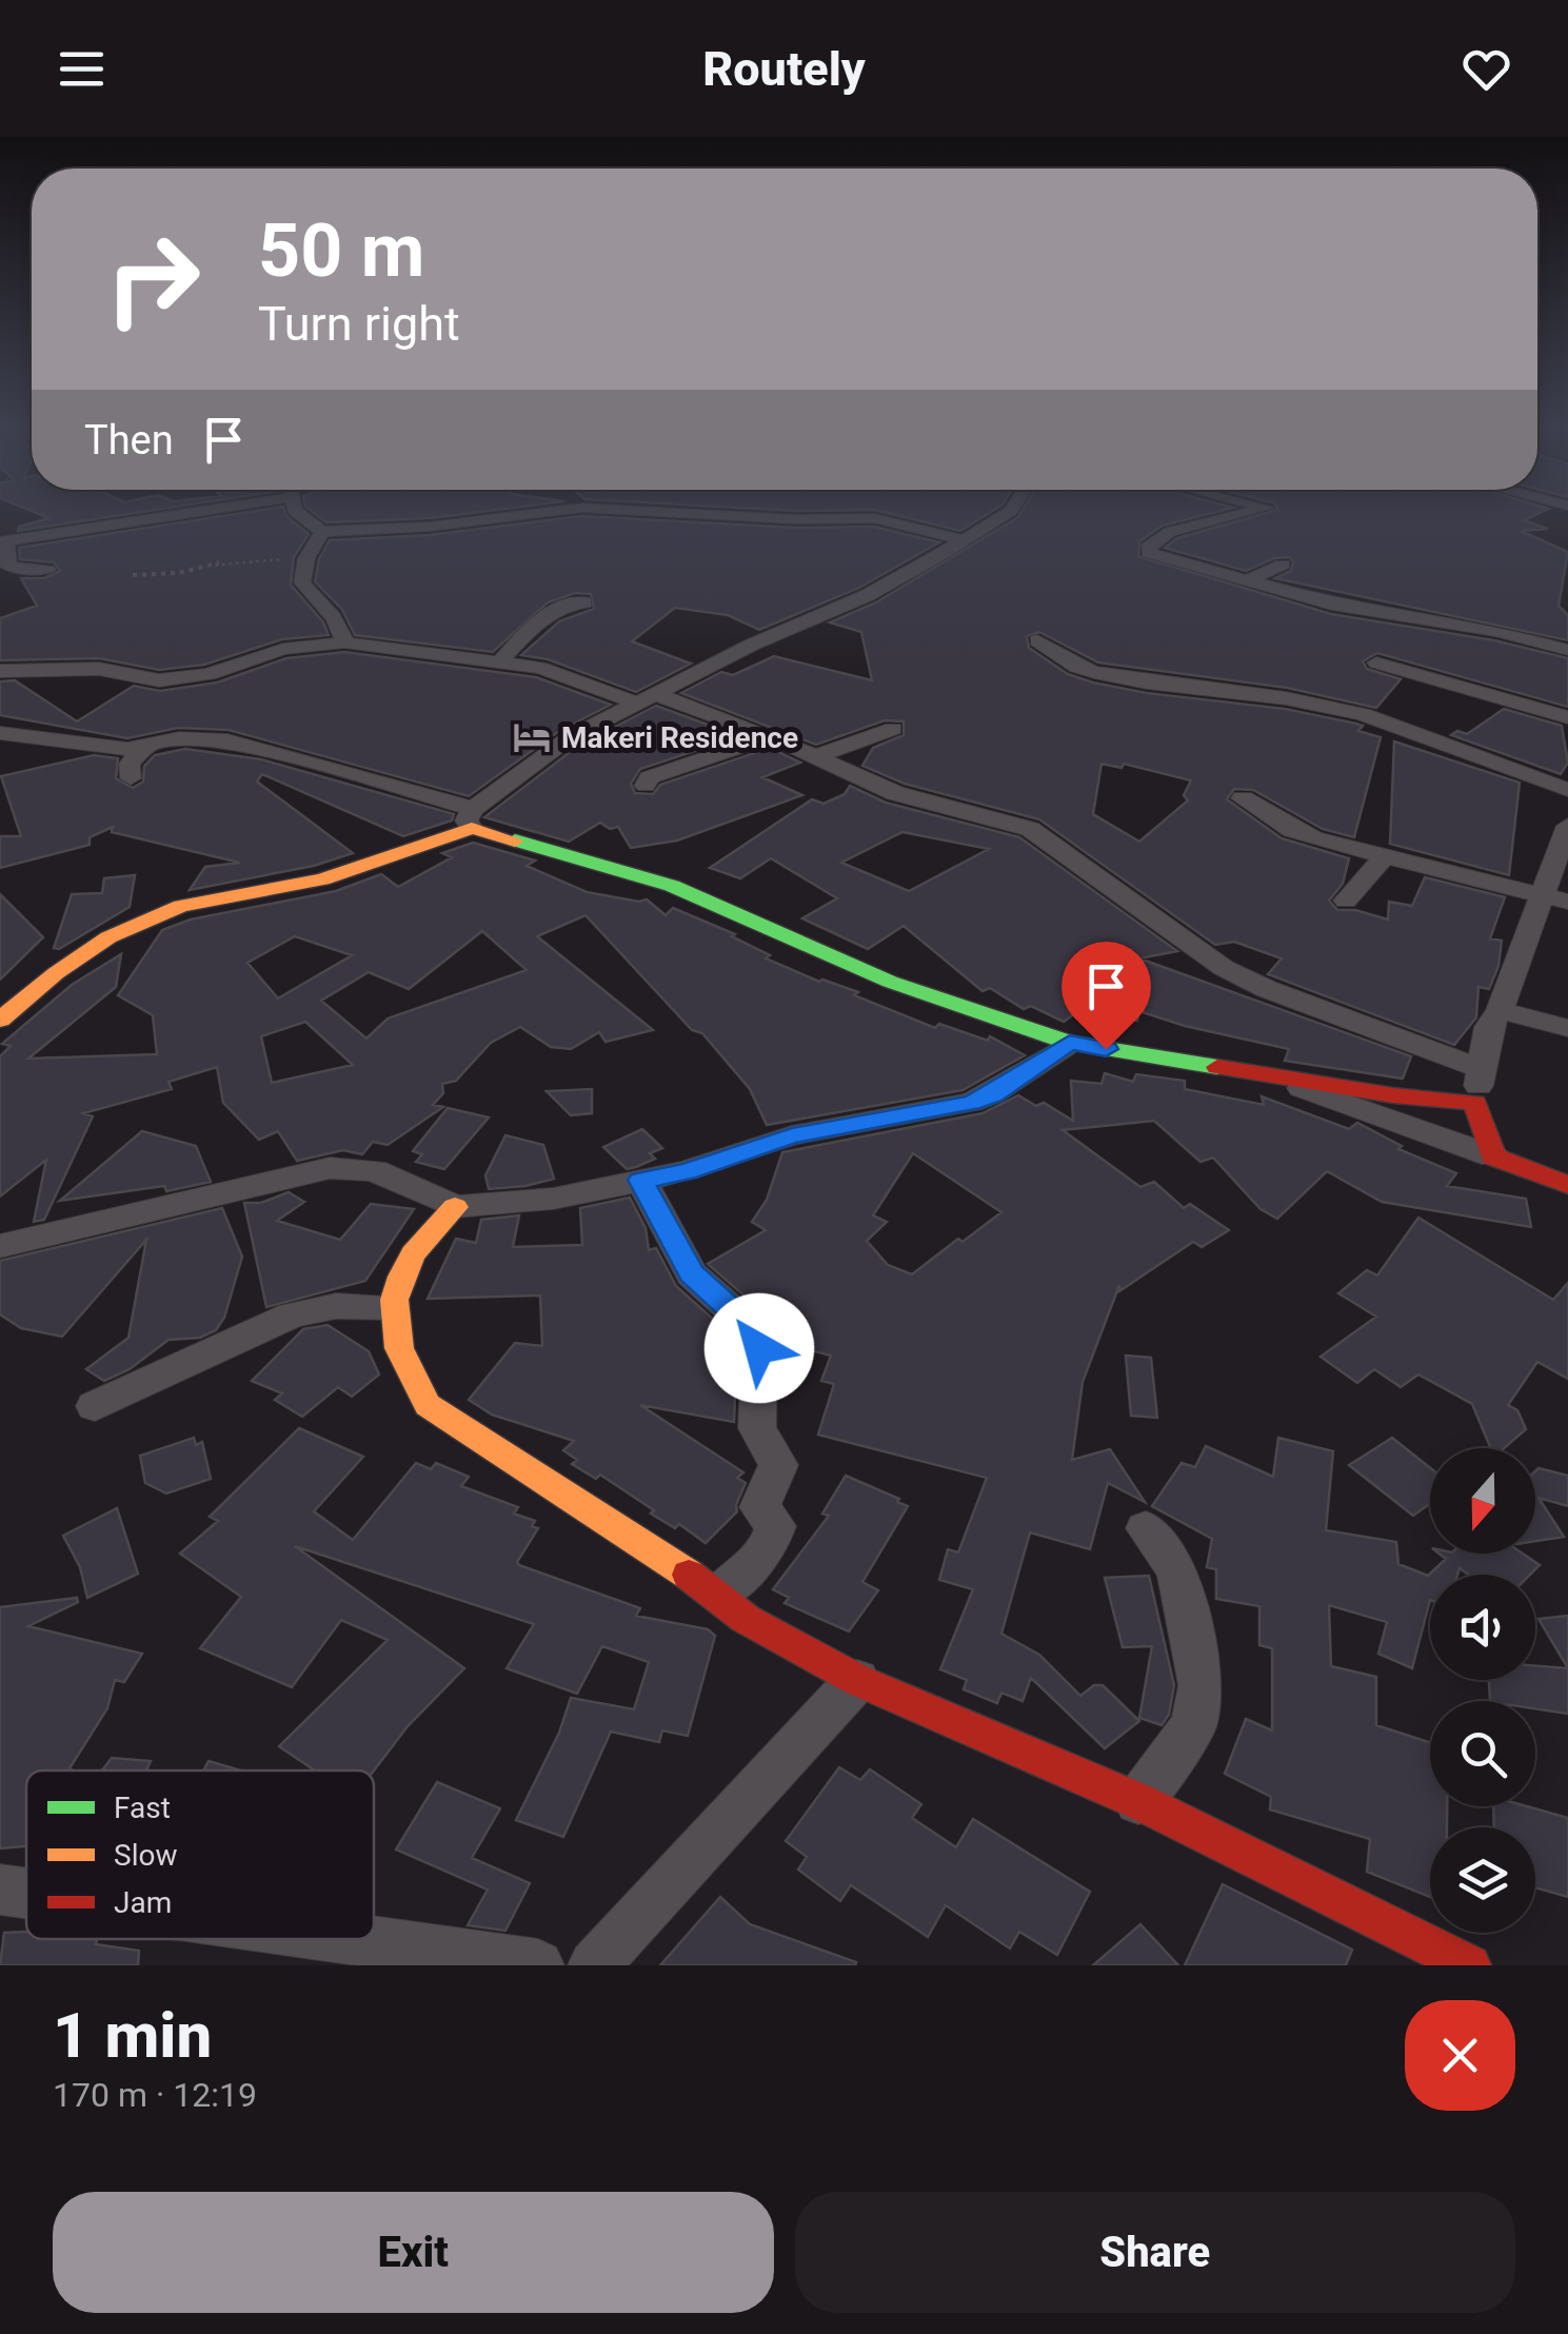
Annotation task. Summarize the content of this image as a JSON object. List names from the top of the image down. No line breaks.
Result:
{"places":{"hotel":["Makeri Residence"]},"legend":["Fast","Slow","Jam"],"north":"bottom","page":{"header":"Routely","turn":["50 m","Turn right"],"then":"Then","heading":["1 min","170 m · 12:19"],"buttons":["Exit","Share"]}}
